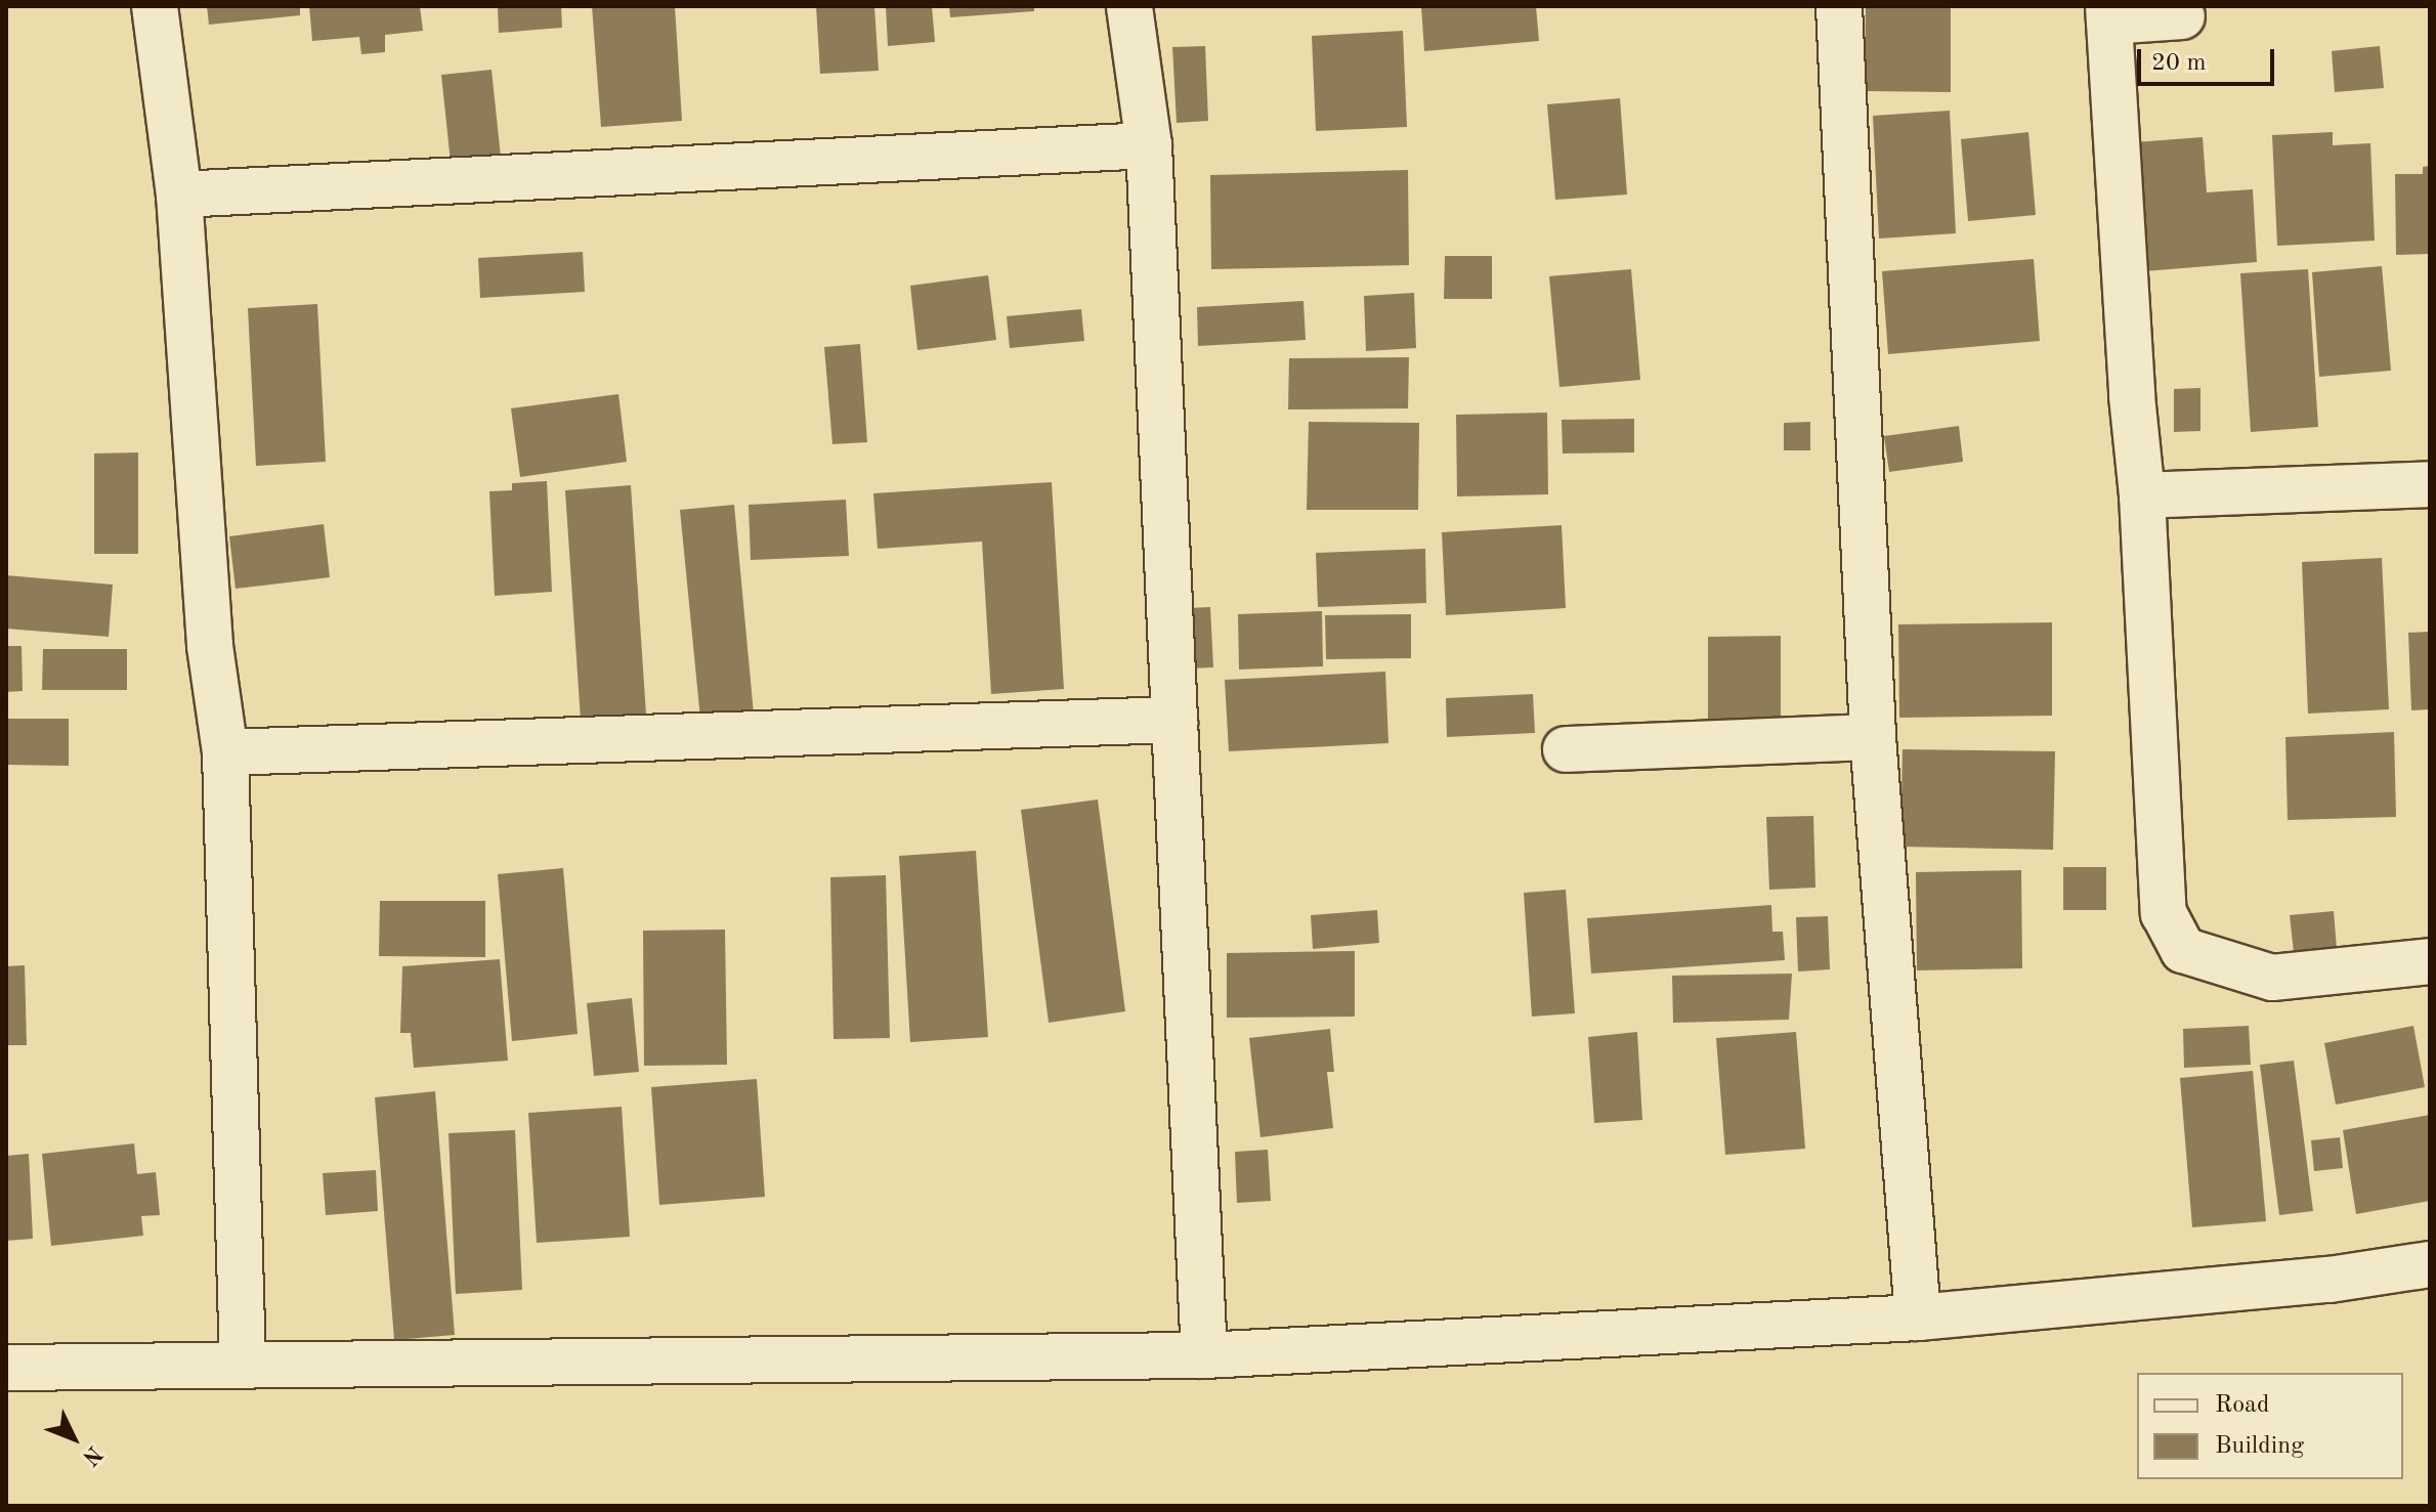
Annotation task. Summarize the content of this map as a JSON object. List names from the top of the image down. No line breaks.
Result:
{"legend":["Road","Building"],"scale_bar":"20 m","north":"bottom right"}
